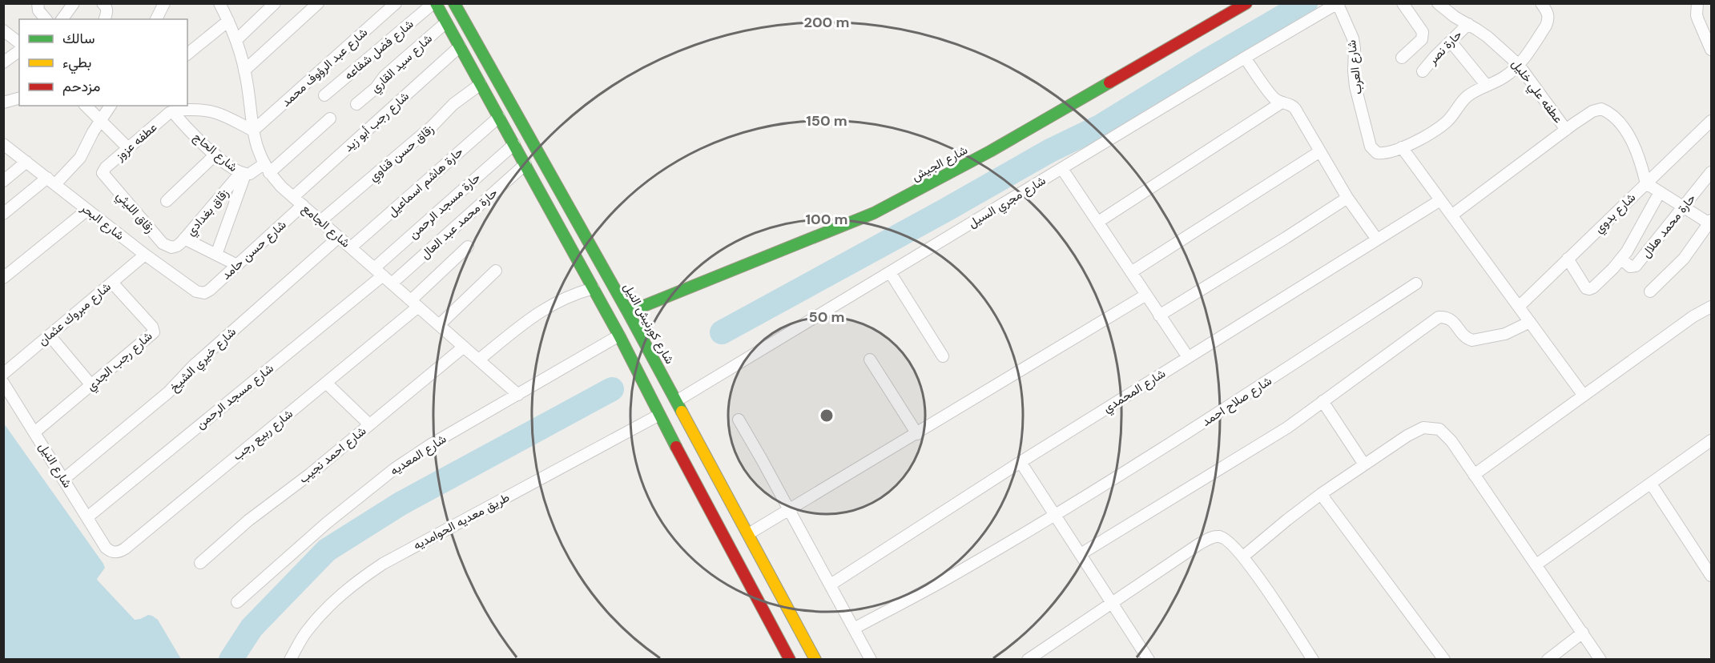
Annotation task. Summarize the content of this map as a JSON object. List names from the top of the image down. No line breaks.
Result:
{"streets":{"main road":["شارع الجيش","شارع كورنيش النيل"],"street":["حارة نصر","شارع فضل شفاعه","شارع سيد القاري","شارع عبد الرؤوف محمد","شارع العرب","عطفه علي خليل","شارع رجب أبو زيد","عطفه عزوز","شارع الحاج","زقاق حسن قناوي","حارة هاشم اسماعيل","شارع مجري السيل","حارة مسجد الرحمن","زقاق الليثي","زقاق بغدادي","شارع بدوي","شارع البحر","حارة محمد عبد العال","شارع الجامع","حارة محمد هلال","شارع حسن حامد","شارع مبروك عثمان","شارع خيري الشيخ","شارع رجب الجدي","شارع المحمدي","شارع مسجد الرحمن","شارع صلاح احمد","شارع ربيع رجب","شارع احمد نجيب","شارع المعديه","شارع النيل","طريق معديه الحوامديه"]},"crossings":[["حارة نصر","عطفه علي خليل"],["شارع عبد الرؤوف محمد","شارع الجامع"],["شارع العرب","شارع مجري السيل"],["شارع رجب أبو زيد","شارع الجامع"],["عطفه عزوز","شارع الحاج"],["عطفه عزوز","زقاق الليثي"],["شارع الحاج","زقاق بغدادي"],["شارع الحاج","شارع الجامع"],["زقاق حسن قناوي","شارع الجامع"],["شارع الجيش","شارع كورنيش النيل"],["حارة هاشم اسماعيل","شارع الجامع"],["شارع مجري السيل","شارع كورنيش النيل"],["حارة مسجد الرحمن","شارع الجامع"],["حارة مسجد الرحمن","شارع مسجد الرحمن"],["زقاق الليثي","زقاق بغدادي"],["شارع البحر","شارع حسن حامد"],["شارع البحر","شارع مبروك عثمان"],["حارة محمد عبد العال","شارع الجامع"],["شارع الجامع","شارع حسن حامد"],["شارع الجامع","شارع خيري الشيخ"],["شارع الجامع","شارع مسجد الرحمن"],["شارع الجامع","شارع ربيع رجب"],["شارع الجامع","شارع احمد نجيب"],["شارع الجامع","شارع المعديه"],["شارع مبروك عثمان","شارع رجب الجدي"],["شارع خيري الشيخ","شارع النيل"],["شارع رجب الجدي","شارع النيل"],["شارع مسجد الرحمن","شارع النيل"],["شارع ربيع رجب","شارع النيل"]],"legend":["سالك","بطيء","مزدحم"],"rings":["200 m","150 m","100 m","50 m"]}
